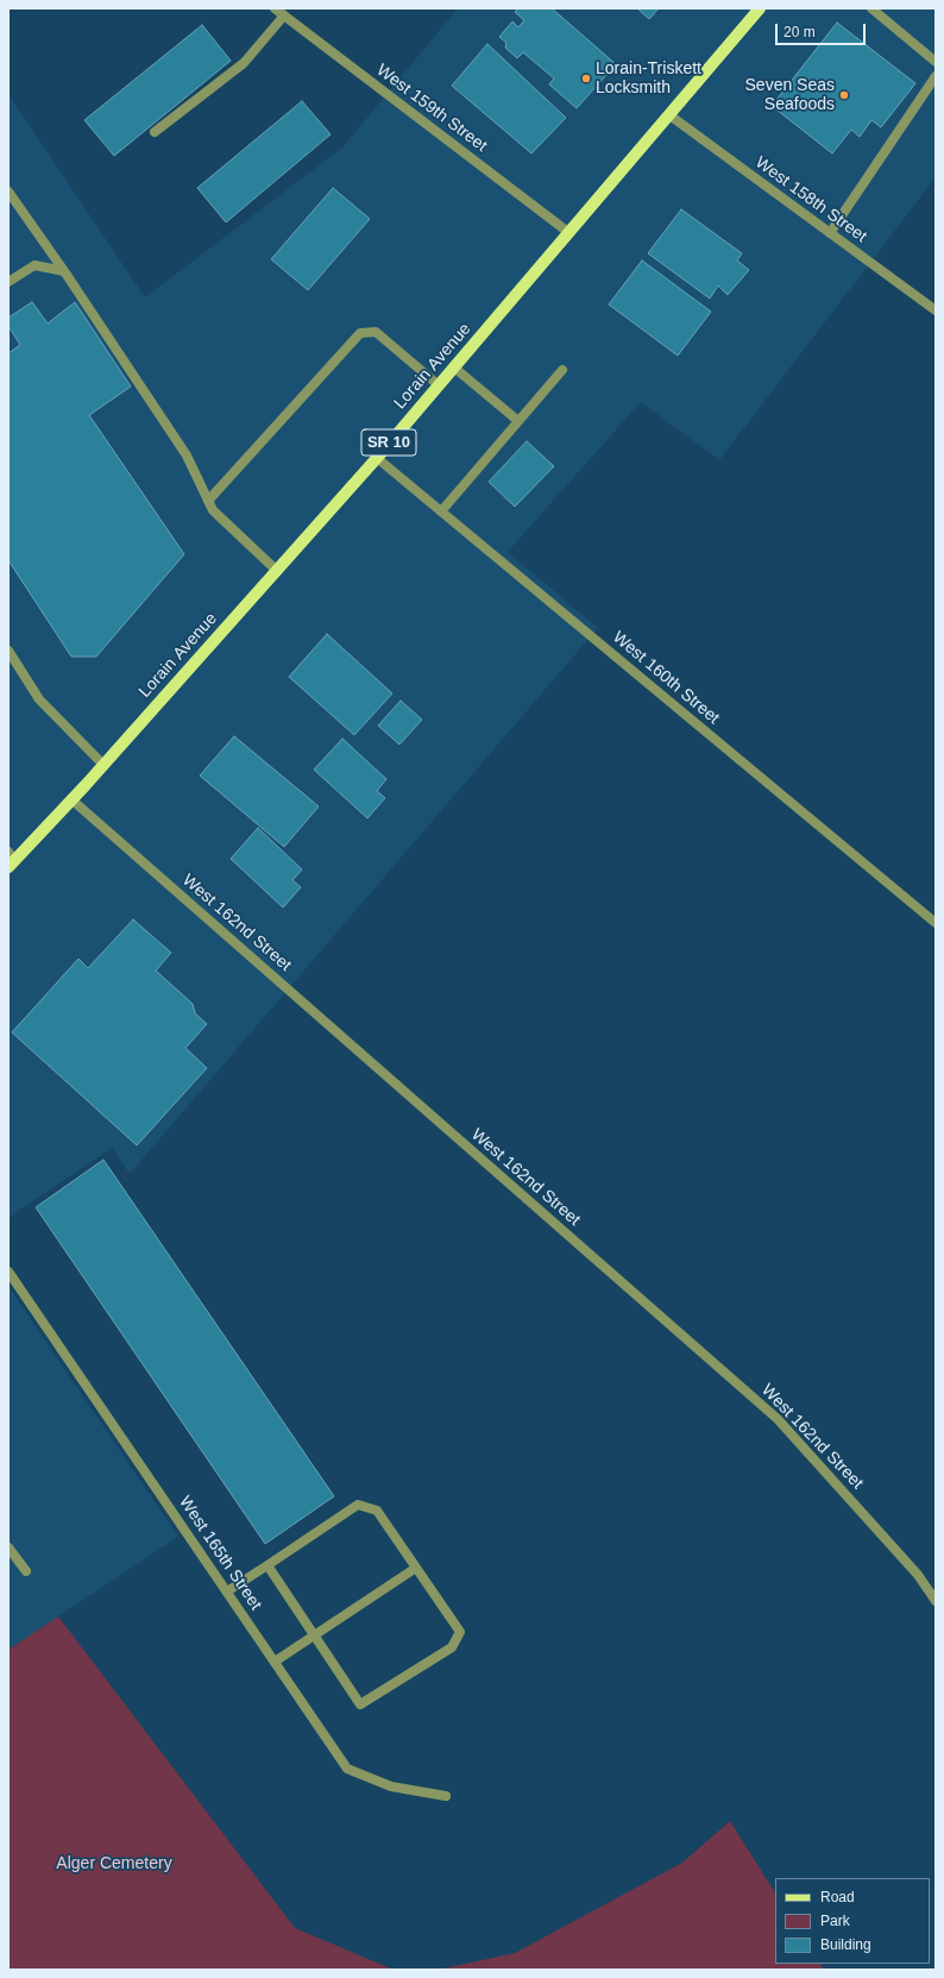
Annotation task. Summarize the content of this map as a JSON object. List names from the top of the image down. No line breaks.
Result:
{"streets":{"main road":["Lorain Avenue","SR 10"],"street":["West 159th Street","West 158th Street","West 160th Street","West 162nd Street","West 165th Street"]},"crossings":[["West 159th Street","Lorain Avenue"],["West 158th Street","Lorain Avenue"],["Lorain Avenue","West 160th Street"],["Lorain Avenue","West 162nd Street"]],"parks":["Alger Cemetery"],"places":["Lorain-Triskett Locksmith","Seven Seas Seafoods"],"legend":["Road","Park","Building"],"scale_bar":"20 m"}
